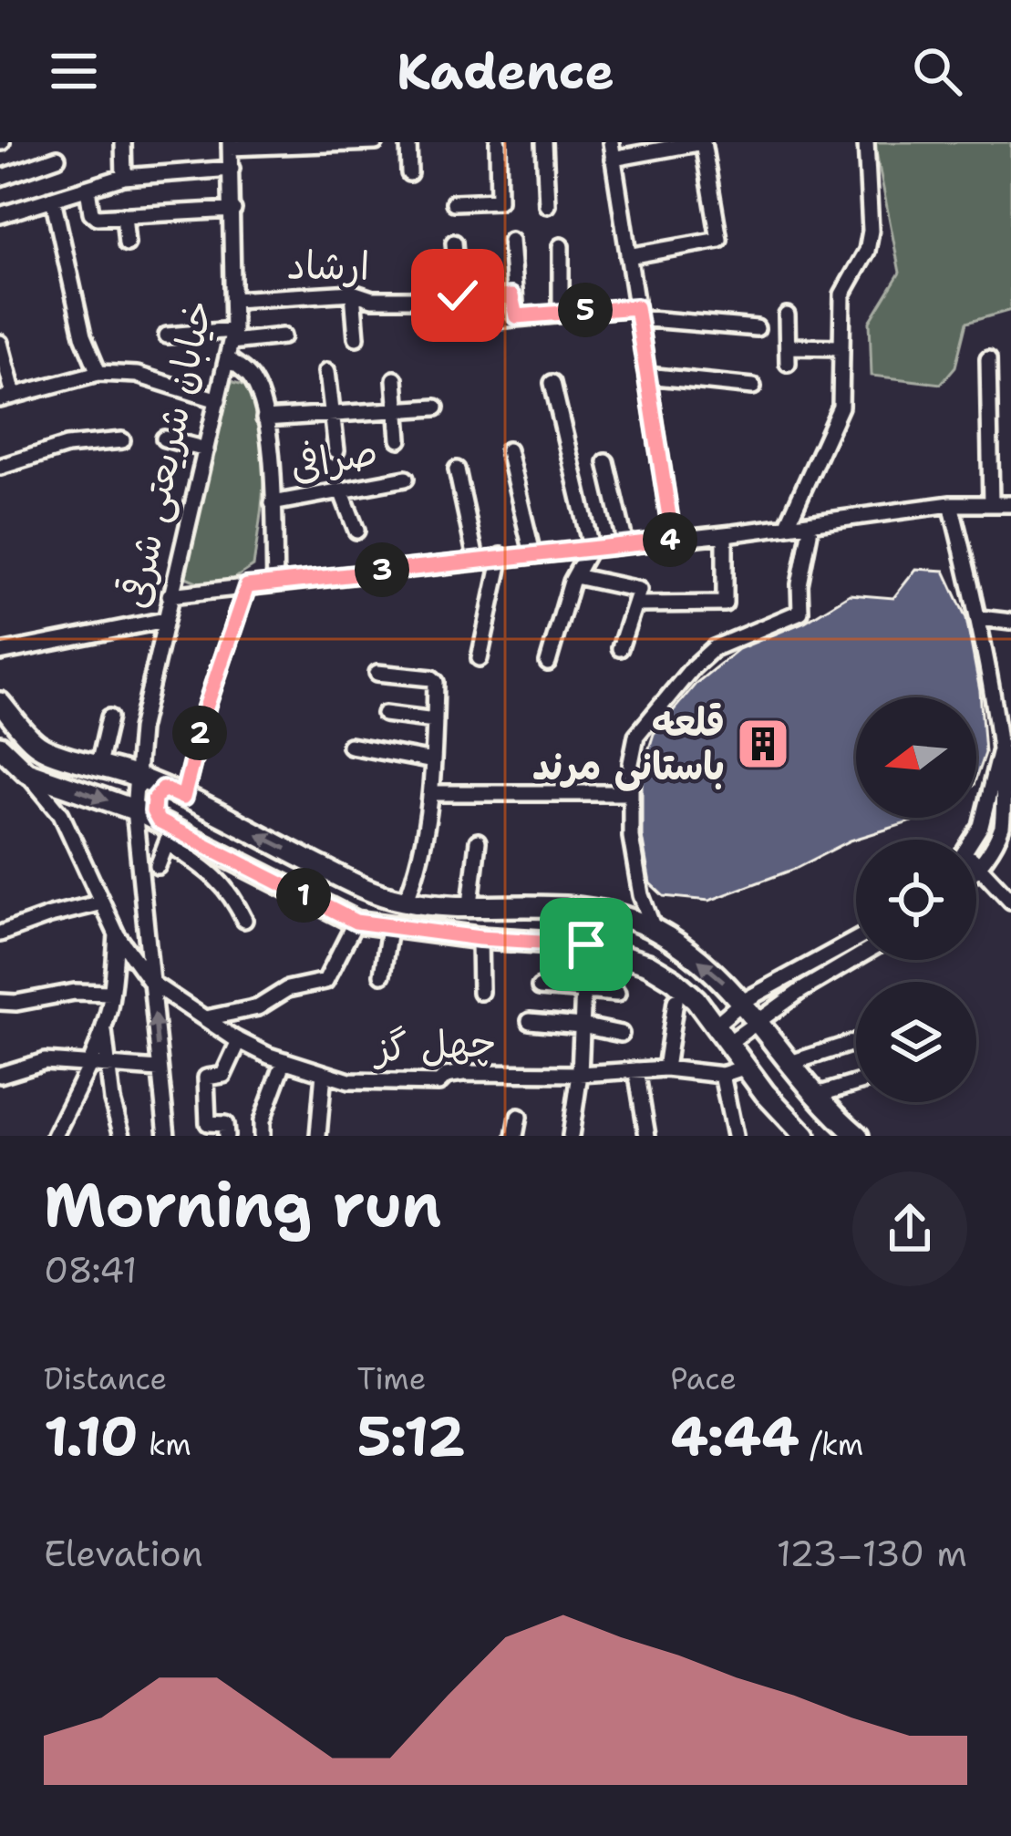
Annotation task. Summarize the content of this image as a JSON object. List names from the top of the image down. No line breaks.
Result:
{"streets":{"street":["ارشاد","خیابان شریعتی شرقی","صرافی","چهل گز"]},"crossings":[["ارشاد","خیابان شریعتی شرقی"]],"places":{"building":["قلعه باستانی مرند"]},"north":"left","page":{"header":"Kadence","pins":["5","4","3","2","1"],"heading":["Morning run","08:41"],"stats":[["Distance","1.10 km"],["Time","5:12"],["Pace","4:44 /km"]],"chart":["Elevation","123–130 m"]}}
